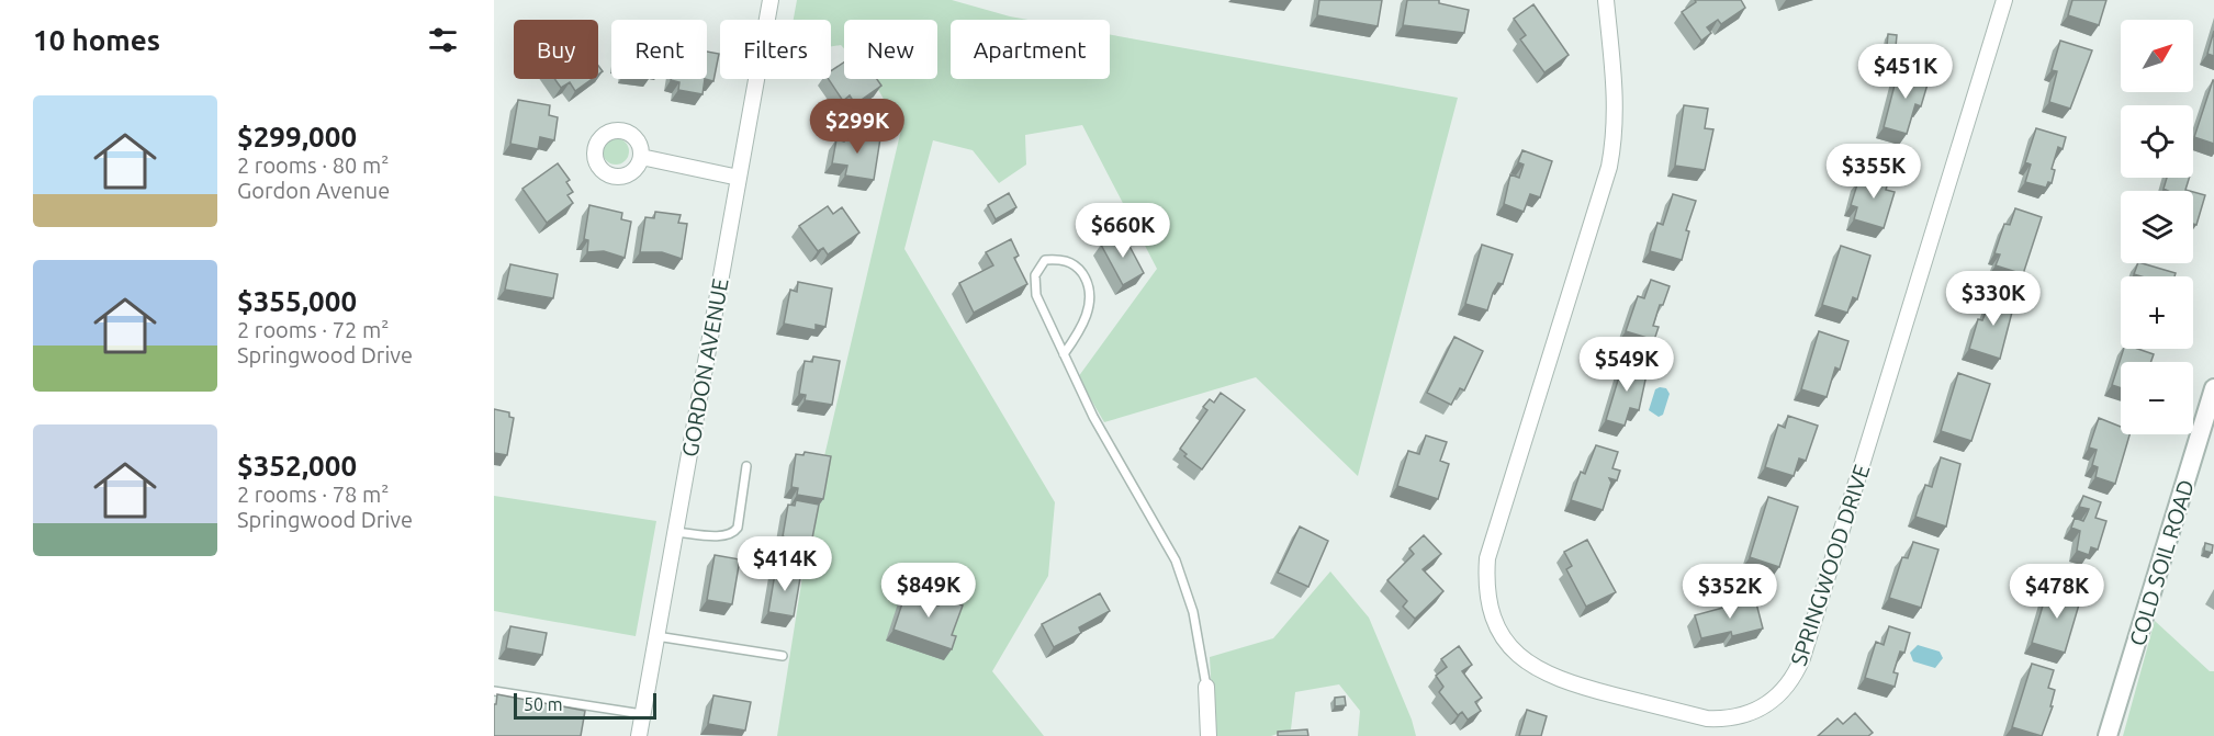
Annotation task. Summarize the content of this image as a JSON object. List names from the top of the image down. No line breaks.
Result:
{"streets":{"street":["GORDON AVENUE","COLD SOIL ROAD","SPRINGWOOD DRIVE"]},"scale_bar":"50 m","north":"top right","page":{"heading":"10 homes","map_buttons":["+","−"],"chip":["Buy","Rent","Filters","New","Apartment"],"price":["$451K","$299K","$355K","$660K","$330K","$549K","$414K","$849K","$352K","$478K"],"list":[{"name":"$299,000","note":"2 rooms · 80 m² · Gordon Avenue"},{"name":"$355,000","note":"2 rooms · 72 m² · Springwood Drive"},{"name":"$352,000","note":"2 rooms · 78 m² · Springwood Drive"}],"scale":"50 m"}}
